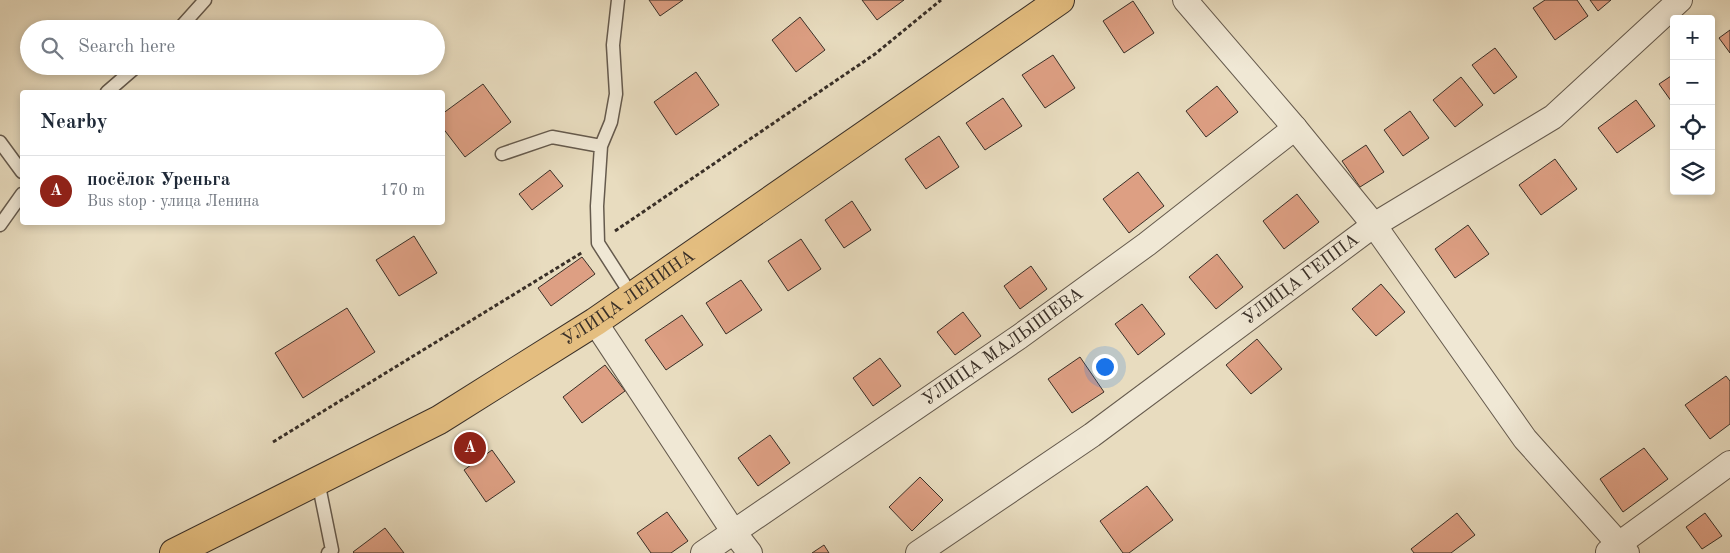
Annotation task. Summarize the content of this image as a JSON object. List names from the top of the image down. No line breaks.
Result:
{"streets":{"main road":["УЛИЦА ЛЕНИНА"],"street":["УЛИЦА ГЕППА","УЛИЦА МАЛЫШЕВА"]},"page":{"map_buttons":["+","−"],"search":"Search here","heading":"Nearby","list":[{"mark":"A","name":"посёлок Уреньга","note":"Bus stop · улица Ленина","value":"170 m"}],"pins":"A"}}
